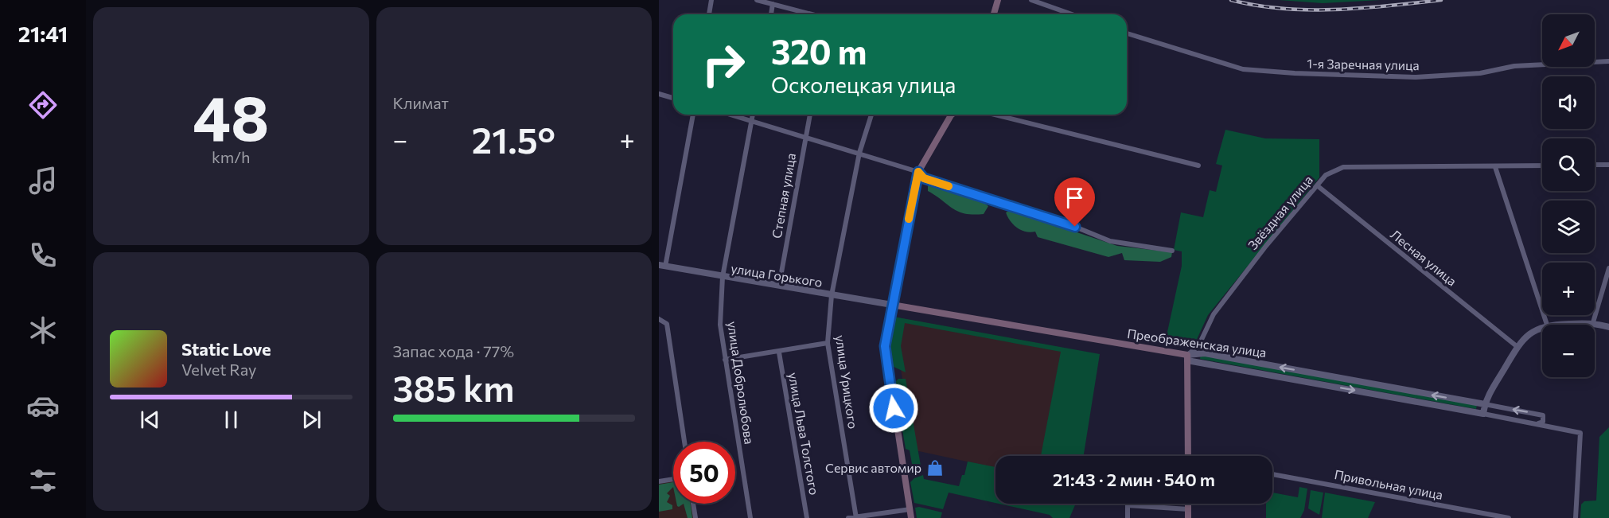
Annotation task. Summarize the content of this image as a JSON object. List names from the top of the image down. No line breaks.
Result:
{"streets":{"main road":["Преображенская улица"],"street":["1-я Заречная улица","Степная улица","Звёздная улица","Лесная улица","улица Горького","улица Урицкого","улица Добролюбова","улица Льва Толстого","Привольная улица"]},"crossings":[["Степная улица","улица Горького"],["Звёздная улица","Лесная улица"],["Звёздная улица","Преображенская улица"],["улица Горького","Преображенская улица"],["улица Горького","улица Урицкого"],["улица Горького","улица Добролюбова"]],"places":{"shop":["Сервис автомир"]},"north":"bottom left","page":{"tabs":"21:41","tile":[["48","km/h"],"Климат",["Запас хода · 77%","385 km"]],"map_buttons":["+","−"],"turn":["320 m","Осколецкая улица"],"heat":["−","21.5°","+"],"song":["Static Love","Velvet Ray"],"limit":"50","trip":"21:43 · 2 мин · 540 m"}}
